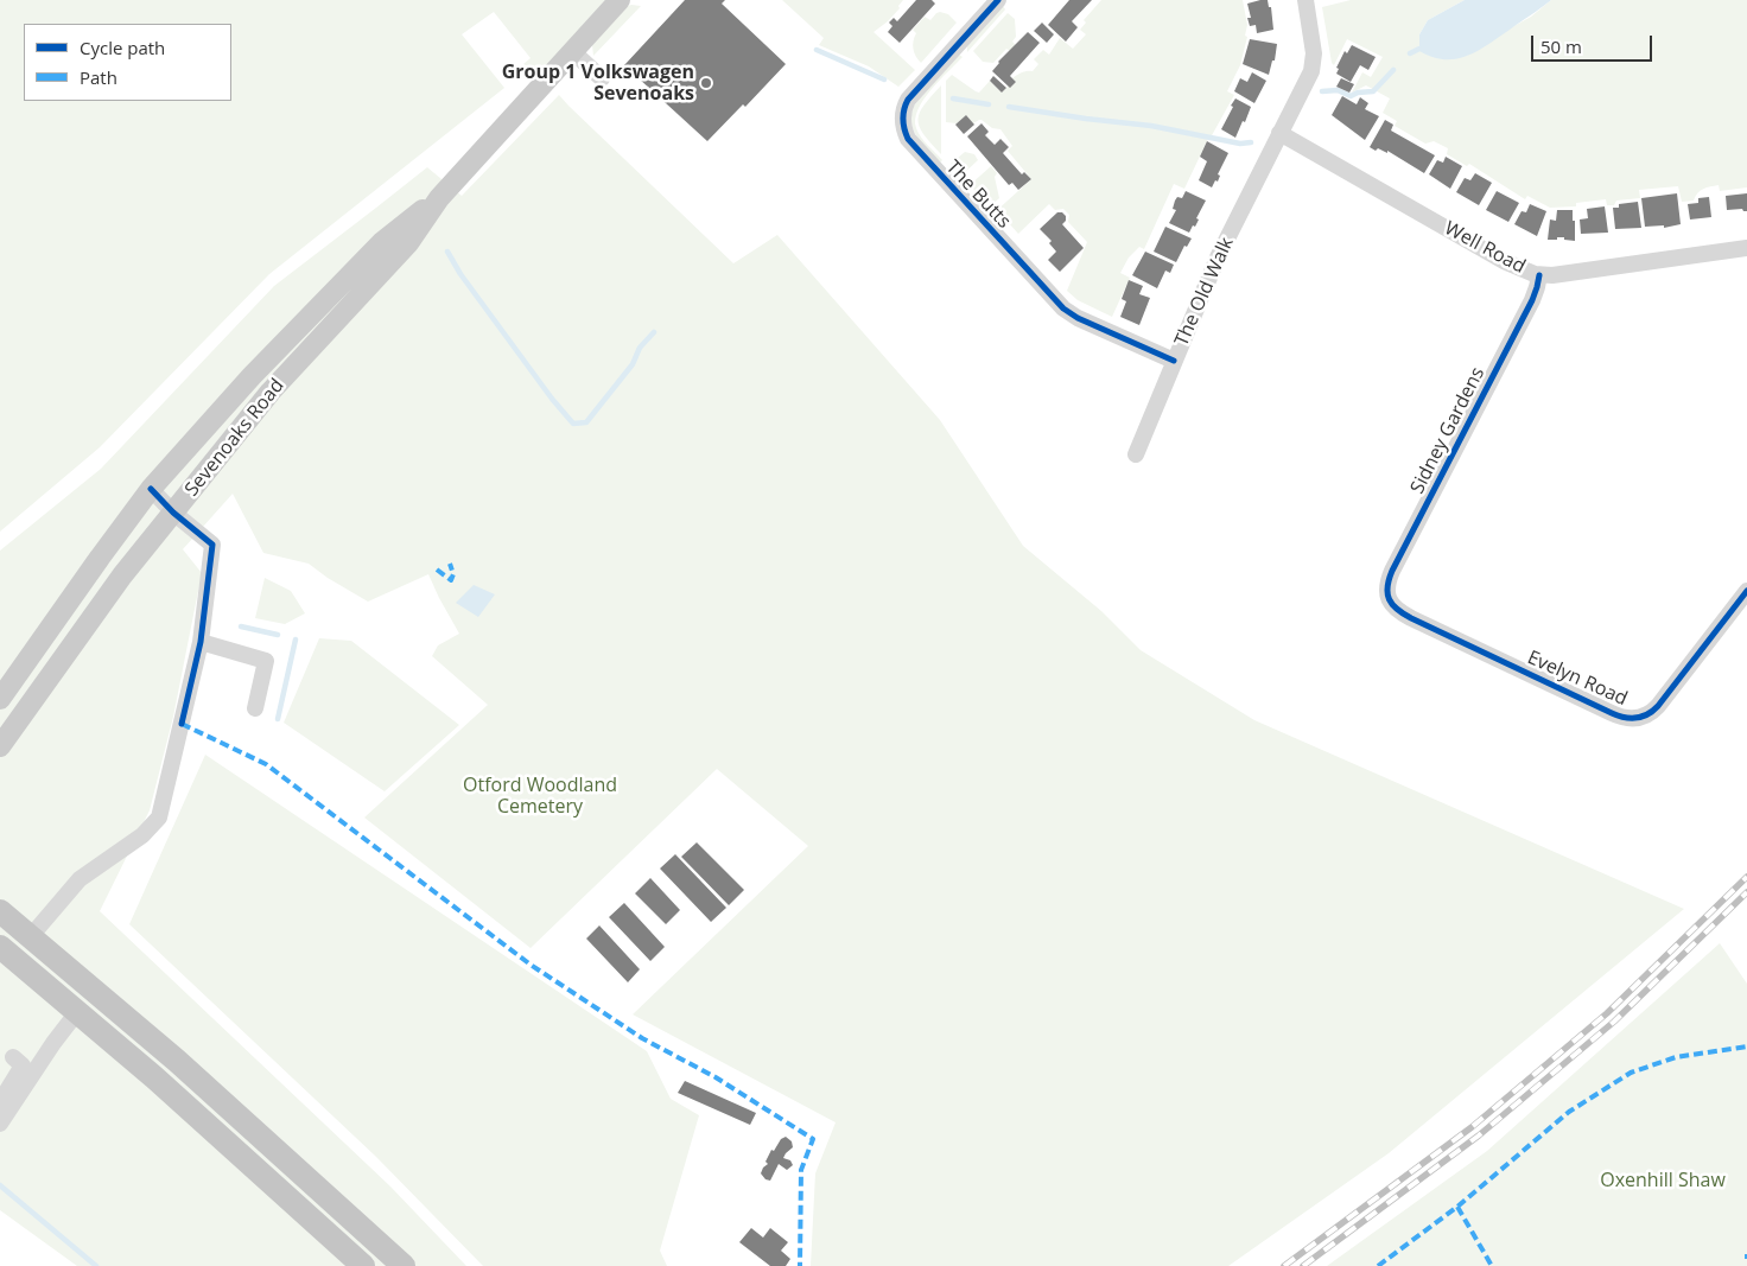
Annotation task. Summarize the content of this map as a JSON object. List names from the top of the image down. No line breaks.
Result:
{"streets":{"main road":["Sevenoaks Road"],"street":["The Butts","Well Road","The Old Walk","Sidney Gardens","Evelyn Road"]},"crossings":[["The Butts","The Old Walk"],["Well Road","The Old Walk"],["Well Road","Sidney Gardens"],["Sidney Gardens","Evelyn Road"]],"parks":["Otford Woodland Cemetery","Oxenhill Shaw"],"places":["Group 1 Volkswagen Sevenoaks"],"legend":["Cycle path","Path"],"scale_bar":"50 m"}
